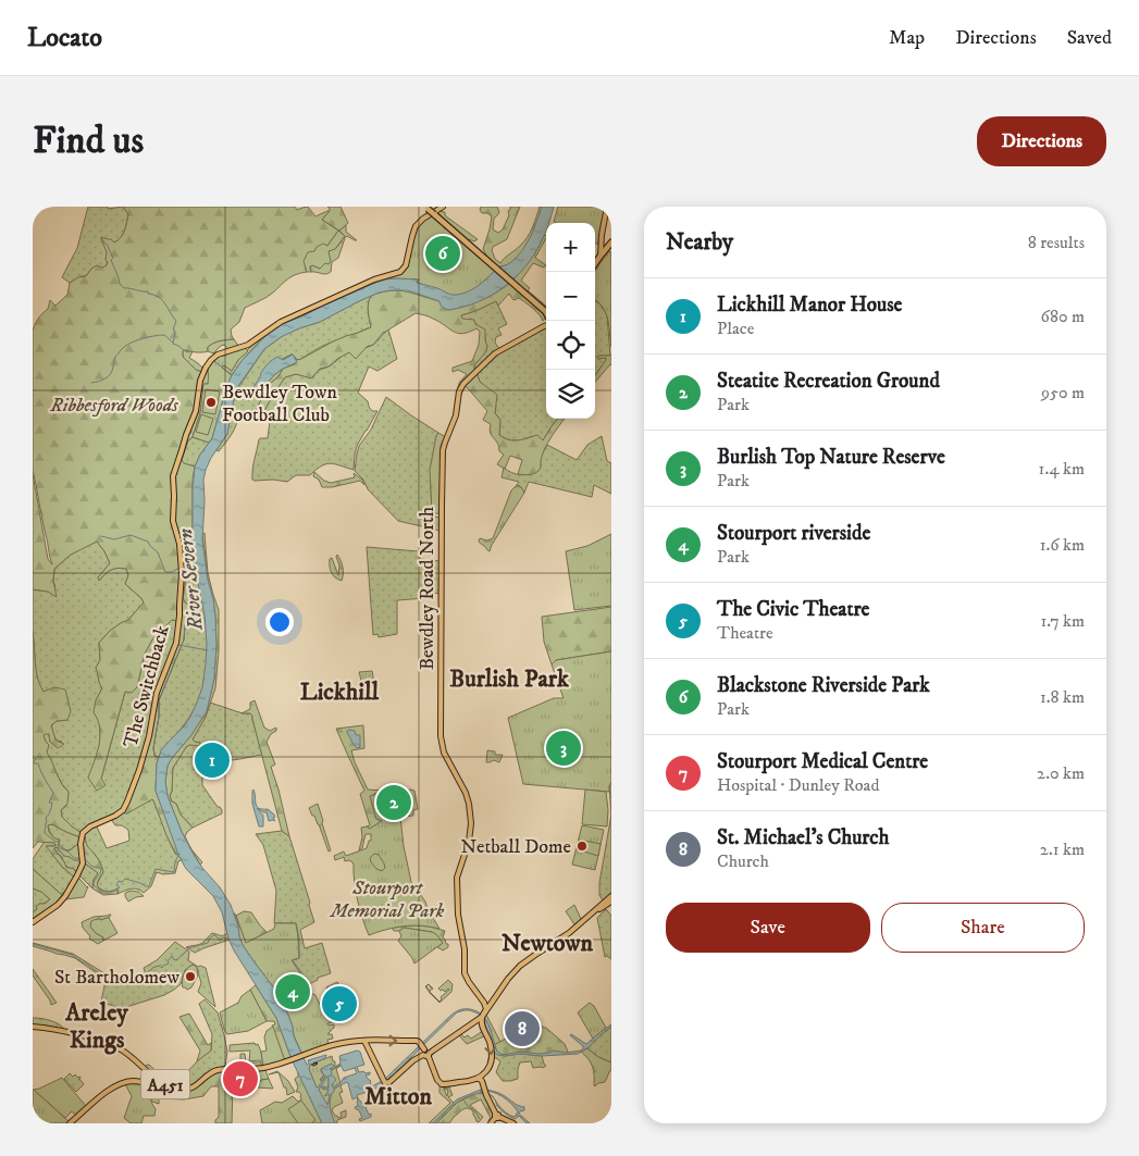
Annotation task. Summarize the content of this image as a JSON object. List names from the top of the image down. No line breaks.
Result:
{"streets":{"main road":["Bewdley Road North","The Switchback","A451"]},"districts":["Burlish Park","Lickhill","Newtown","Areley Kings","Mitton"],"water":["River Severn"],"parks":["Ribbesford Woods","Stourport Memorial Park"],"places":["Bewdley Town Football Club","Netball Dome","St Bartholomew"],"page":{"header":"Locato","nav":["Map","Directions","Saved"],"buttons":["Directions",["Save","Share"]],"title":"Find us","heading":["Nearby","8 results"],"map_buttons":["+","−"],"pins":["6","3","1","2","4","5","8","7"],"list":[{"mark":"1","name":"Lickhill Manor House","note":"Place","value":"680 m"},{"mark":"2","name":"Steatite Recreation Ground","note":"Park","value":"950 m"},{"mark":"3","name":"Burlish Top Nature Reserve","note":"Park","value":"1.4 km"},{"mark":"4","name":"Stourport riverside","note":"Park","value":"1.6 km"},{"mark":"5","name":"The Civic Theatre","note":"Theatre","value":"1.7 km"},{"mark":"6","name":"Blackstone Riverside Park","note":"Park","value":"1.8 km"},{"mark":"7","name":"Stourport Medical Centre","note":"Hospital · Dunley Road","value":"2.0 km"},{"mark":"8","name":"St. Michael's Church","note":"Church","value":"2.1 km"}]}}
